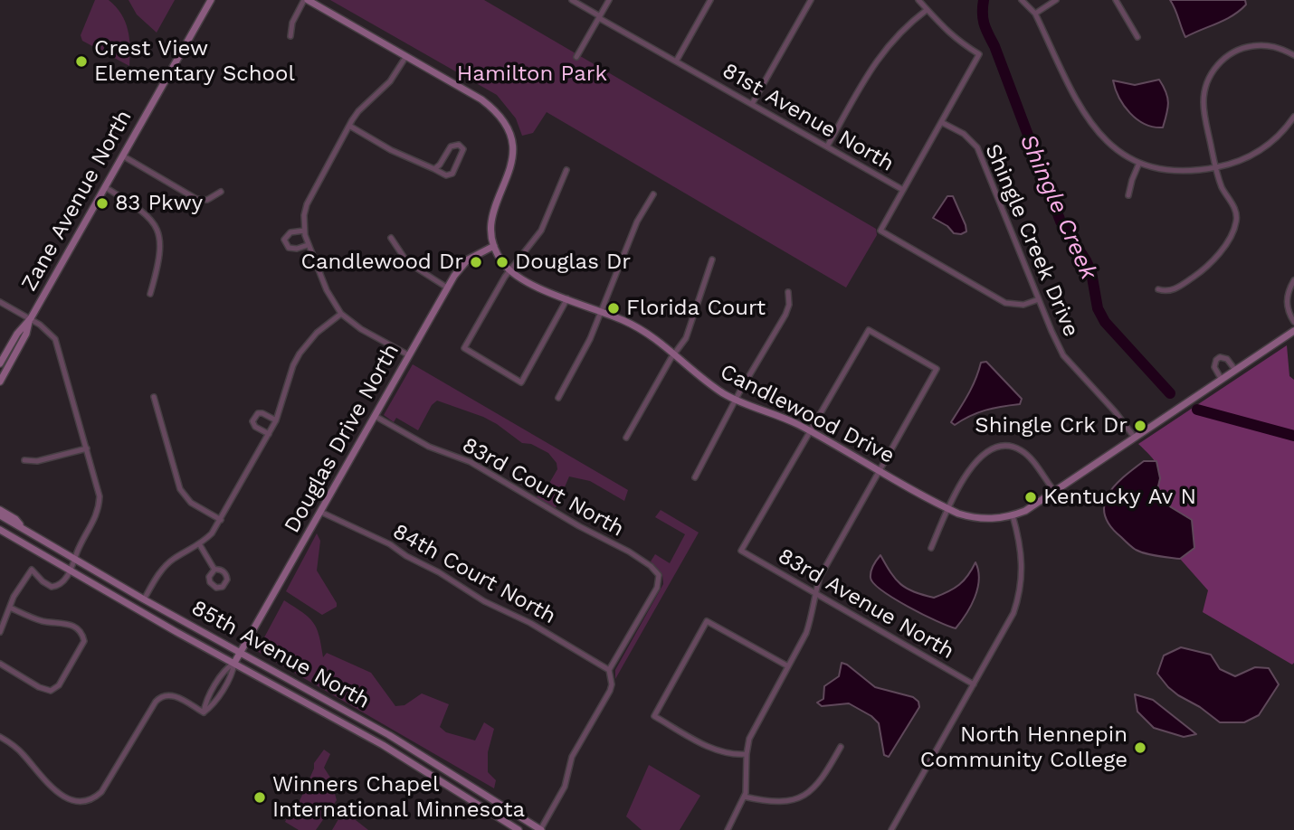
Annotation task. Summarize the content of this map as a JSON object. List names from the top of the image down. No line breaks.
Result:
{"streets":{"street":["81st Avenue North","Zane Avenue North","Shingle Creek Drive","Candlewood Drive","Douglas Drive North","83rd Court North","84th Court North","83rd Avenue North","85th Avenue North"]},"crossings":[["81st Avenue North","Shingle Creek Drive"],["Shingle Creek Drive","Candlewood Drive"],["Candlewood Drive","Douglas Drive North"],["Candlewood Drive","83rd Avenue North"],["Douglas Drive North","83rd Court North"],["Douglas Drive North","84th Court North"],["Douglas Drive North","85th Avenue North"],["83rd Court North","84th Court North"]],"water":["Shingle Creek"],"parks":["Hamilton Park"],"places":["Crest View Elementary School","83 Pkwy","Candlewood Dr","Douglas Dr","Florida Court","Shingle Crk Dr","Kentucky Av N","North Hennepin Community College","Winners Chapel International Minnesota"]}
